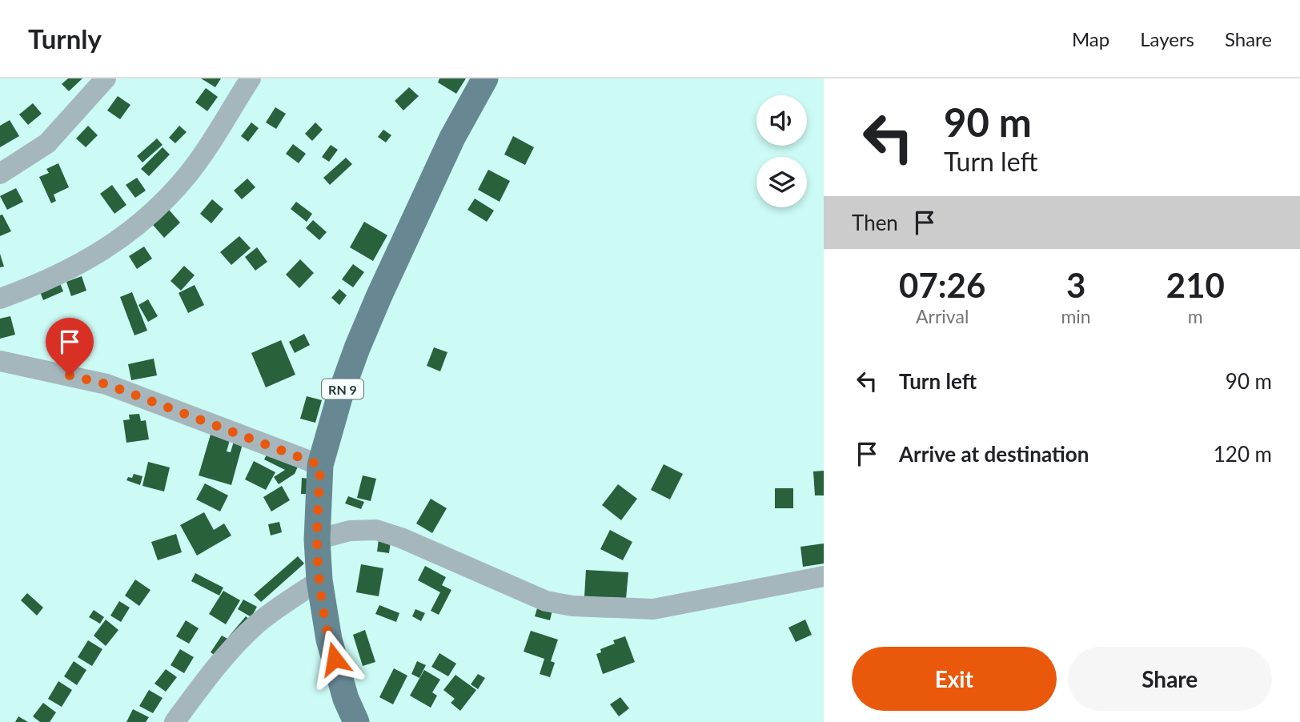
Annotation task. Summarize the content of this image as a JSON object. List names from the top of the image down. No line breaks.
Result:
{"streets":{"main road":["RN 9"]},"page":{"header":"Turnly","nav":["Map","Layers","Share"],"turn":["90 m","Turn left"],"then":"Then","eta":["07:26","Arrival","3","min","210","m"],"list":[{"name":"Turn left","value":"90 m"},{"name":"Arrive at destination","value":"120 m"}],"buttons":["Exit","Share"]}}
